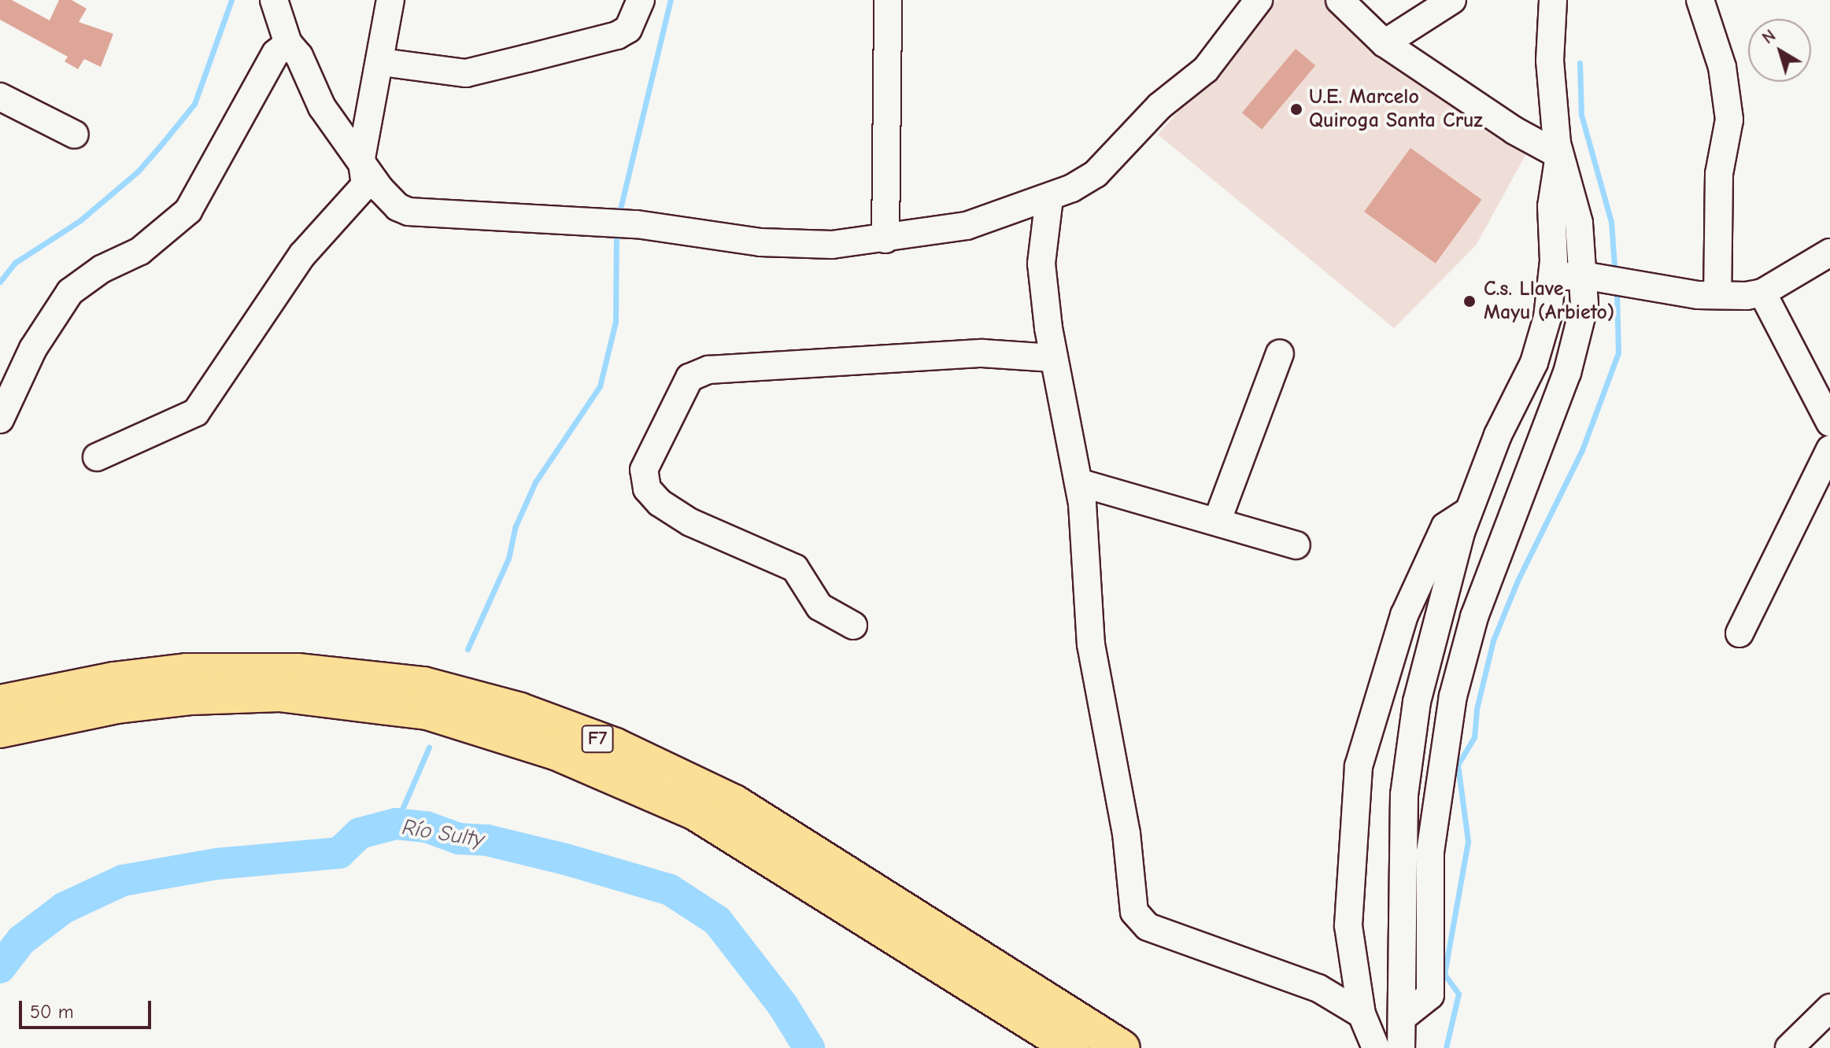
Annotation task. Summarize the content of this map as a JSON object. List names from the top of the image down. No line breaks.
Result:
{"streets":{"highway":["F7"]},"water":["Río Sulty"],"places":["U.E. Marcelo Quiroga Santa Cruz","C.s. Llave Mayu (Arbieto)"],"scale_bar":"50 m","north":"top left"}
